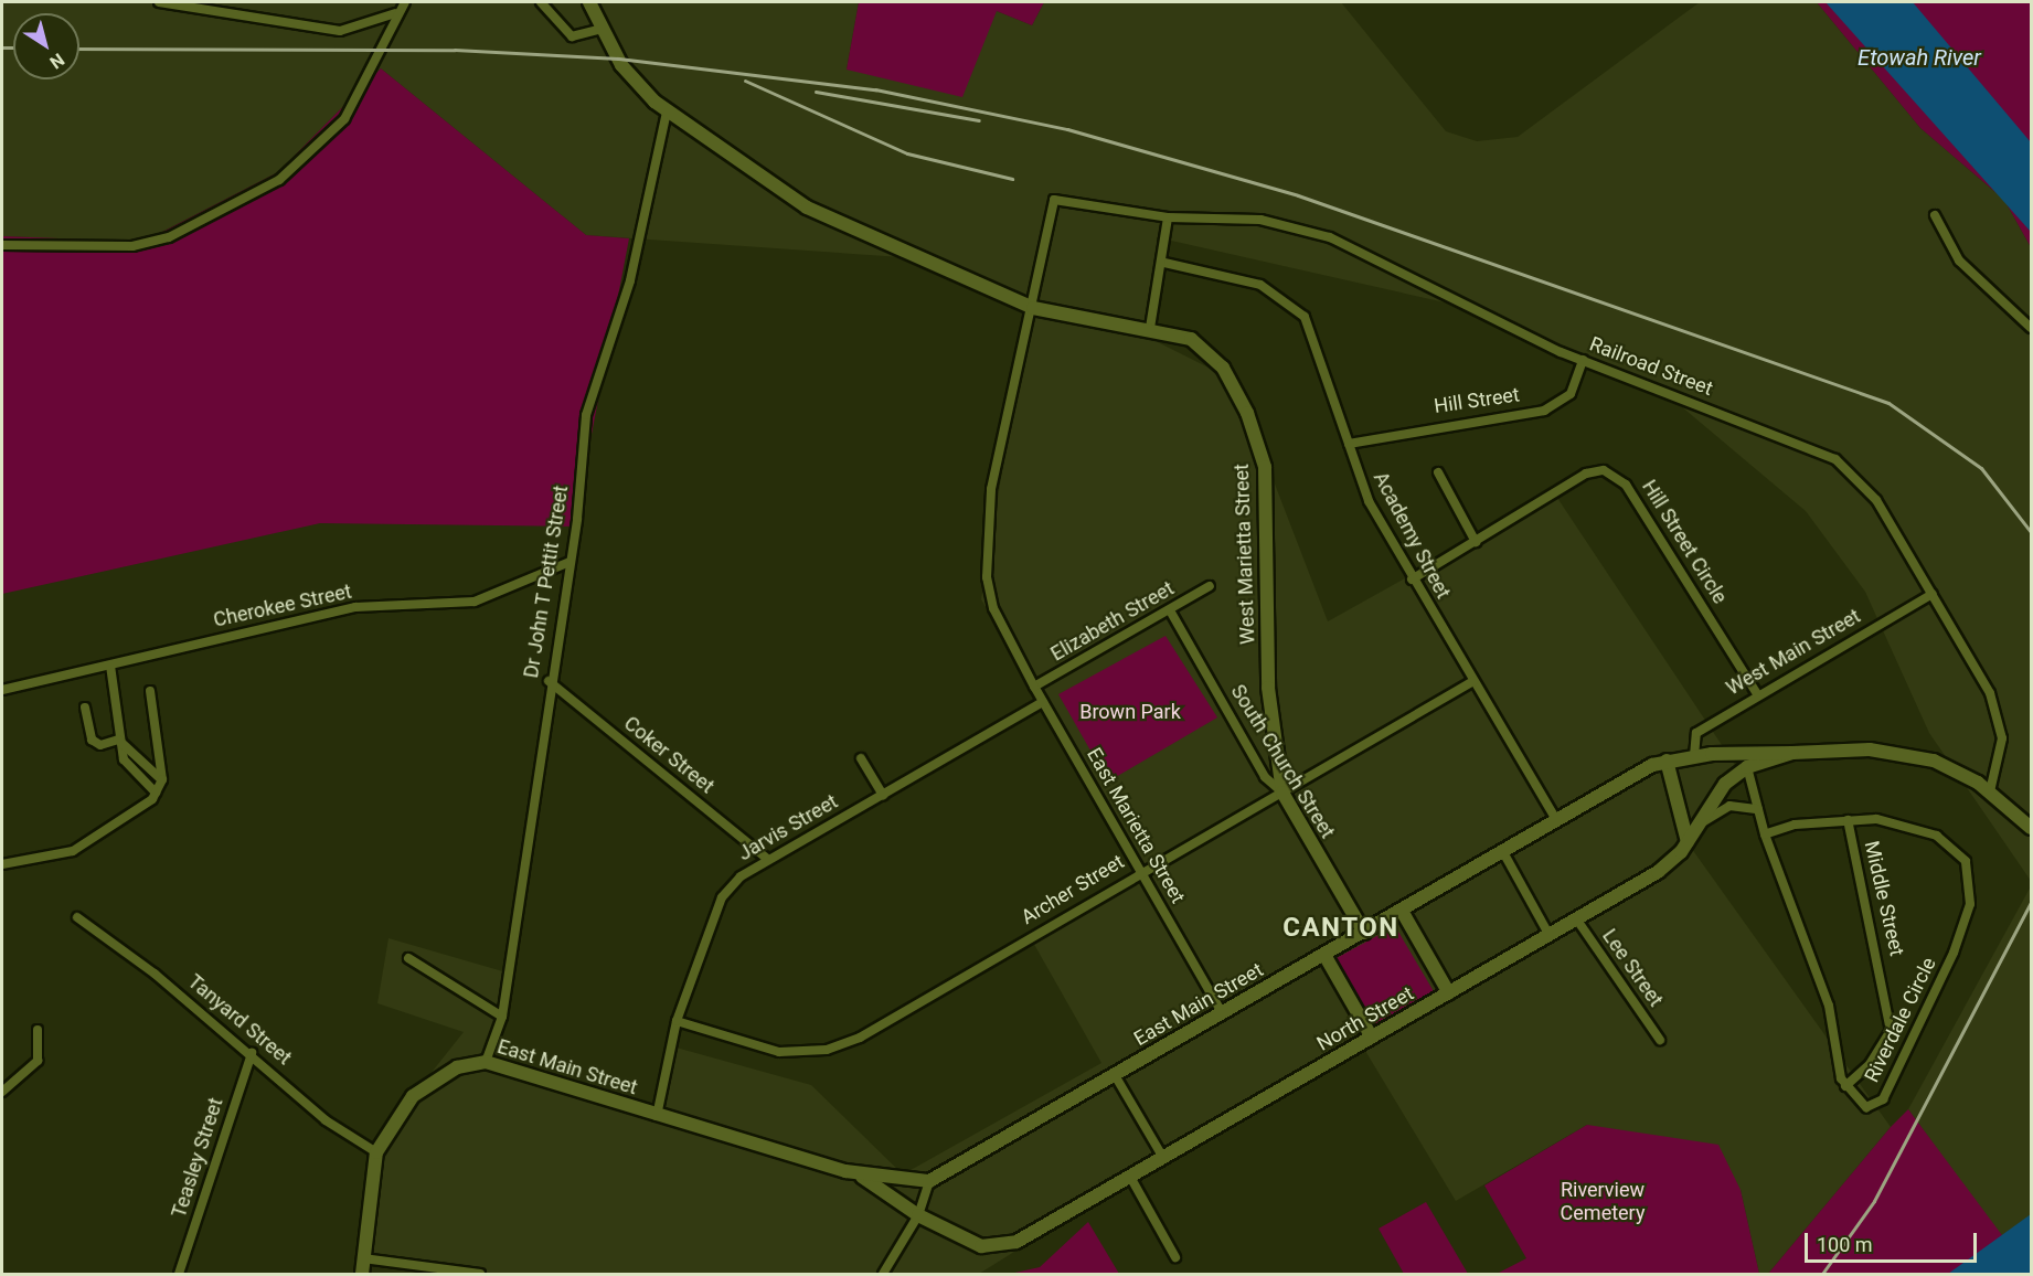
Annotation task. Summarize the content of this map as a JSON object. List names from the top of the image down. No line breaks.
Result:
{"streets":{"main road":["West Marietta Street","South Church Street","East Main Street","North Street"],"street":["Railroad Street","Hill Street","Academy Street","Hill Street Circle","Dr John T Pettit Street","Cherokee Street","Elizabeth Street","West Main Street","Coker Street","East Marietta Street","Jarvis Street","Archer Street","Middle Street","Lee Street","Tanyard Street","Riverdale Circle","Teasley Street"]},"crossings":[["Railroad Street","Hill Street"],["Railroad Street","West Marietta Street"],["Railroad Street","West Main Street"],["Railroad Street","East Marietta Street"],["Hill Street","Academy Street"],["Academy Street","Hill Street Circle"],["Academy Street","Archer Street"],["Academy Street","East Main Street"],["Hill Street Circle","West Main Street"],["West Marietta Street","Dr John T Pettit Street"],["West Marietta Street","South Church Street"],["West Marietta Street","East Marietta Street"],["West Marietta Street","Archer Street"],["Dr John T Pettit Street","Cherokee Street"],["Dr John T Pettit Street","Coker Street"],["Dr John T Pettit Street","East Main Street"],["Elizabeth Street","South Church Street"],["Elizabeth Street","East Marietta Street"],["Coker Street","Jarvis Street"],["South Church Street","Archer Street"],["South Church Street","East Main Street"],["East Marietta Street","Jarvis Street"],["East Marietta Street","Archer Street"],["East Marietta Street","East Main Street"],["Jarvis Street","Archer Street"],["Jarvis Street","East Main Street"],["Middle Street","Riverdale Circle"],["Lee Street","North Street"],["East Main Street","North Street"],["East Main Street","Tanyard Street"],["Tanyard Street","Teasley Street"]],"districts":["CANTON"],"water":["Etowah River"],"parks":["Brown Park","Riverview Cemetery"],"scale_bar":"100 m","north":"bottom right"}
